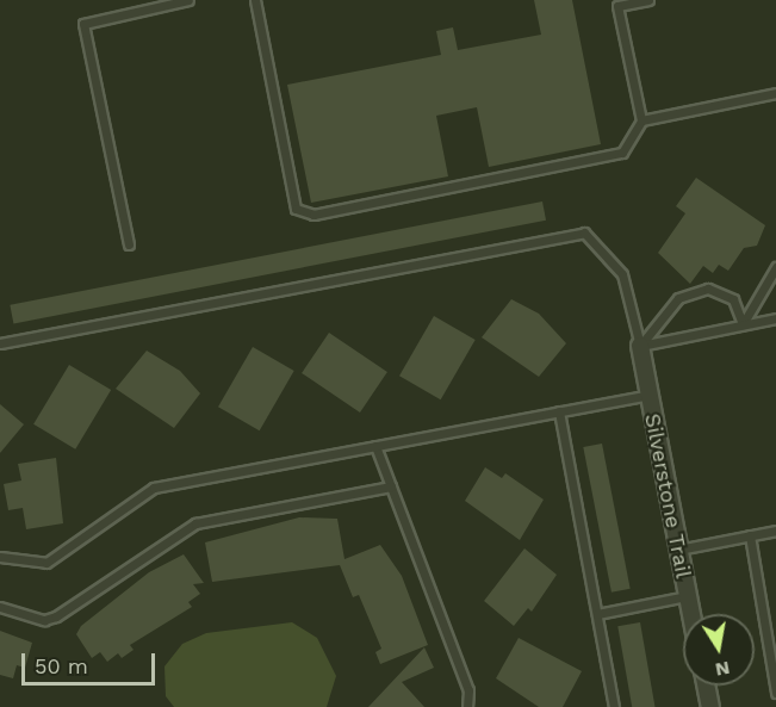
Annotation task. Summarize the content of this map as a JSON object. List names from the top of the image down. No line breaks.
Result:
{"streets":{"street":["Silverstone Trail"]},"scale_bar":"50 m","north":"bottom"}
